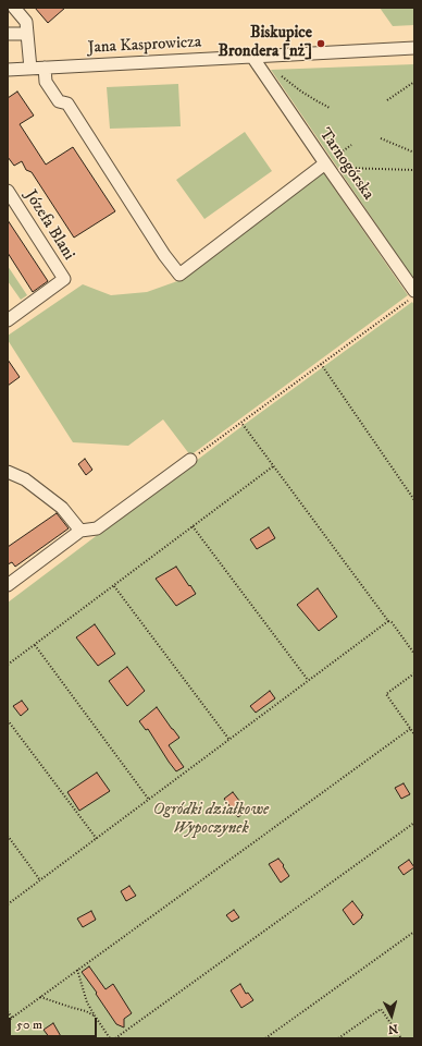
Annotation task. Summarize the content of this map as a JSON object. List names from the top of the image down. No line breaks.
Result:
{"streets":{"street":["Jana Kasprowicza","Tarnogórska","Józefa Blani"]},"crossings":[["Jana Kasprowicza","Tarnogórska"]],"parks":["Ogródki działkowe Wypoczynek"],"places":["Biskupice Brondera [nż]"],"scale_bar":"50 m","north":"bottom"}
